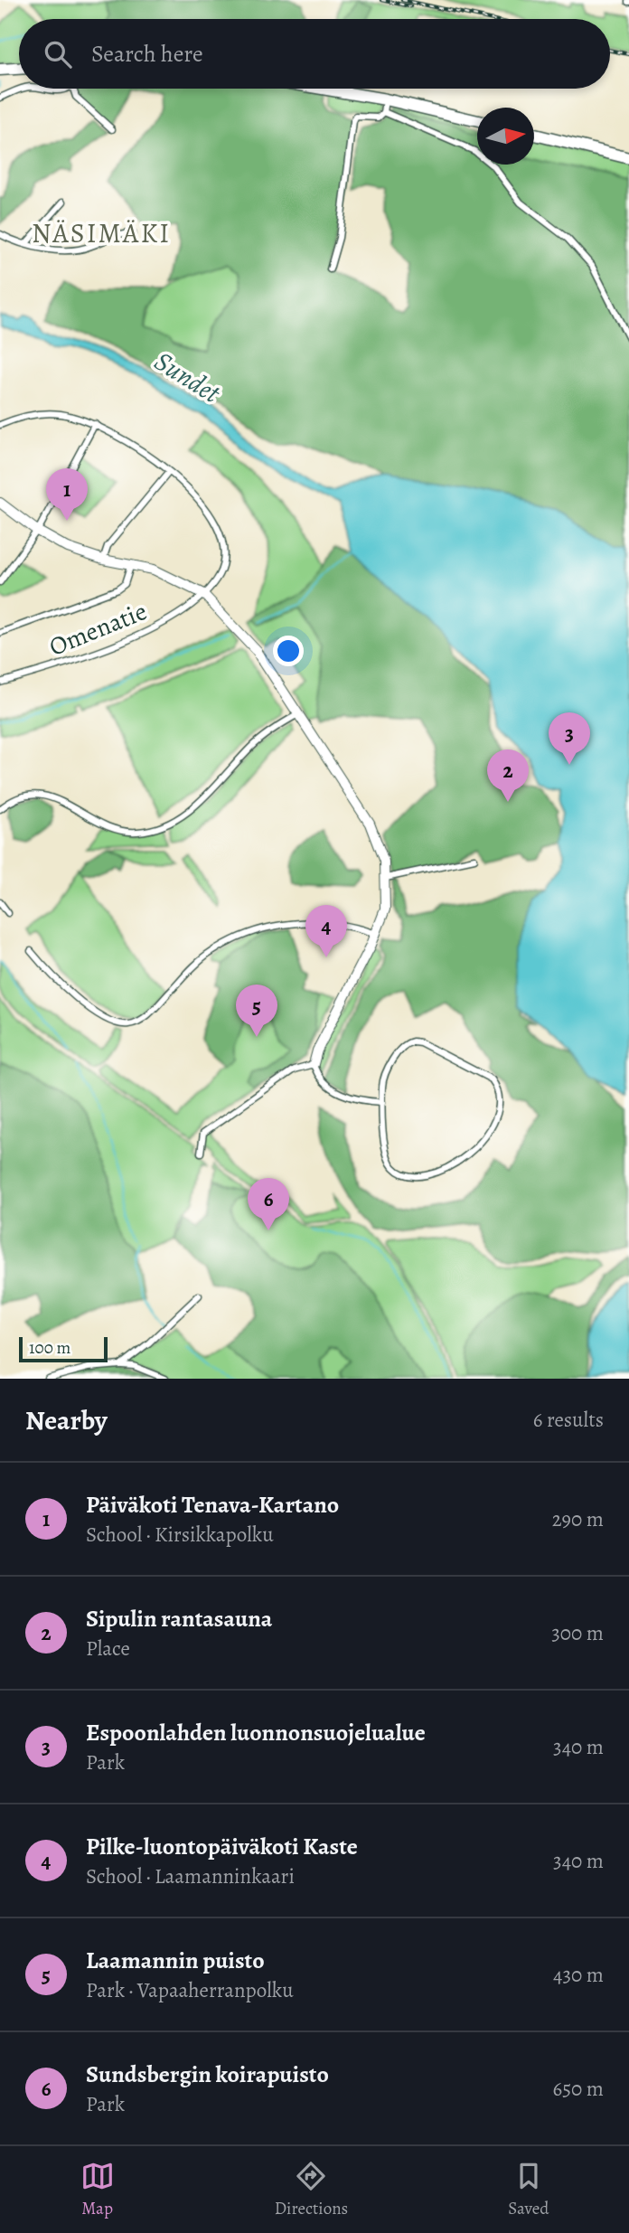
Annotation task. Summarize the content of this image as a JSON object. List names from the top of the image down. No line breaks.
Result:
{"streets":{"street":["Omenatie"]},"districts":["NÄSIMÄKI"],"water":["Sundet"],"scale_bar":"100 m","north":"right","page":{"search":"Search here","pins":["1","3","2","4","5","6"],"scale":"100 m","heading":["Nearby","6 results"],"list":[{"mark":"1","name":"Päiväkoti Tenava-Kartano","note":"School · Kirsikkapolku","value":"290 m"},{"mark":"2","name":"Sipulin rantasauna","note":"Place","value":"300 m"},{"mark":"3","name":"Espoonlahden luonnonsuojelualue","note":"Park","value":"340 m"},{"mark":"4","name":"Pilke-luontopäiväkoti Kaste","note":"School · Laamanninkaari","value":"340 m"},{"mark":"5","name":"Laamannin puisto","note":"Park · Vapaaherranpolku","value":"430 m"},{"mark":"6","name":"Sundsbergin koirapuisto","note":"Park","value":"650 m"}],"nav":["Map","Directions","Saved"]}}
